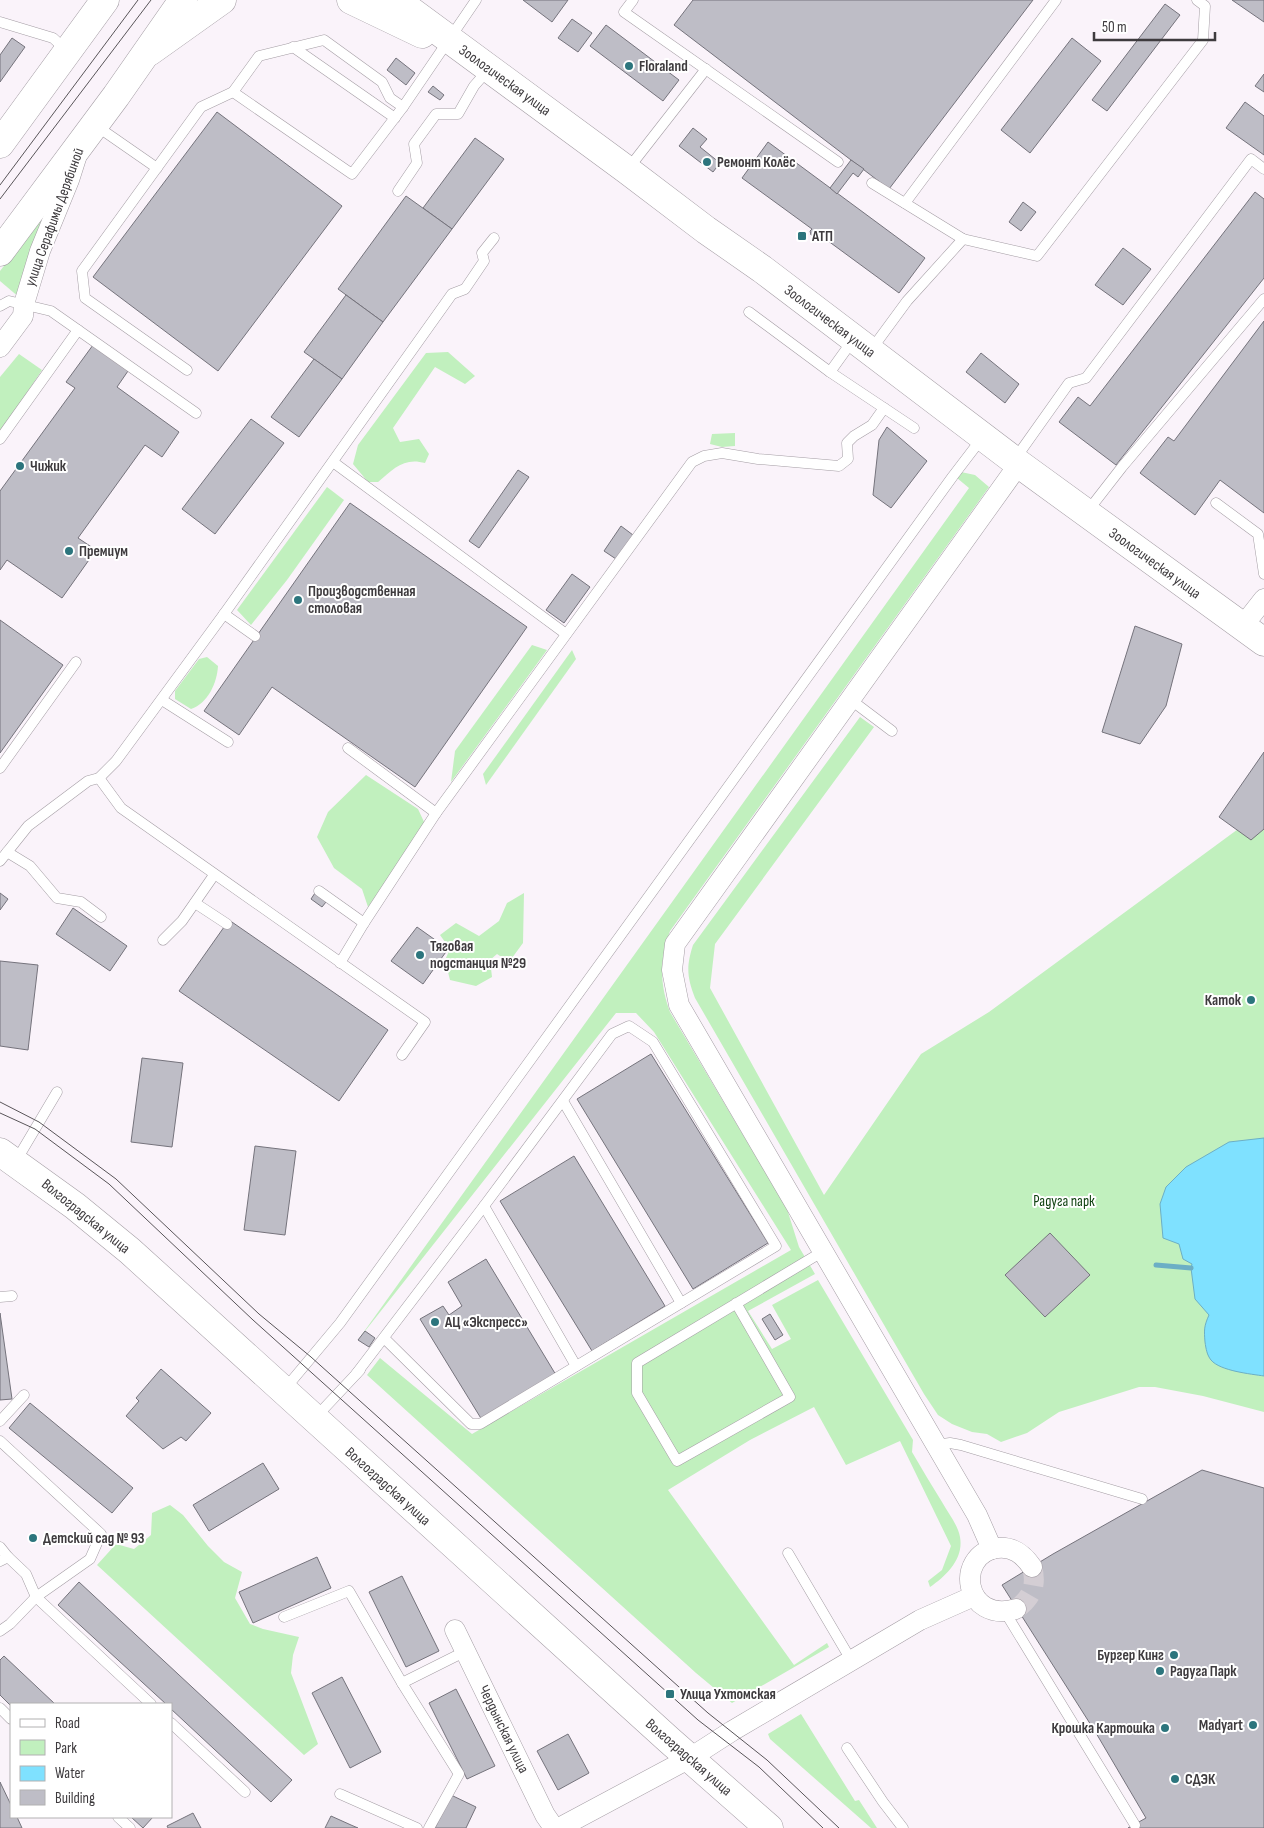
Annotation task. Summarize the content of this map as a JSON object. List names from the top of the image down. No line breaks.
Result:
{"streets":{"street":["Зоологическая улица","улица Серафимы Дерябиной","Волгоградская улица","Чердынская улица"]},"parks":["Радуга парк"],"places":{"other":["Floraland","Ремонт Колёс","Чижик","Премиум","Производственная столовая","Тяговая подстанция №29","Каток","АЦ «Экспресс»","Детский сад № 93","Бургер Кинг","Радуга Парк","Madyart","Крошка Картошка","СДЭК"],"transit":["АТП","Улица Ухтомская"]},"legend":["Road","Park","Water","Building"],"scale_bar":"50 m"}
